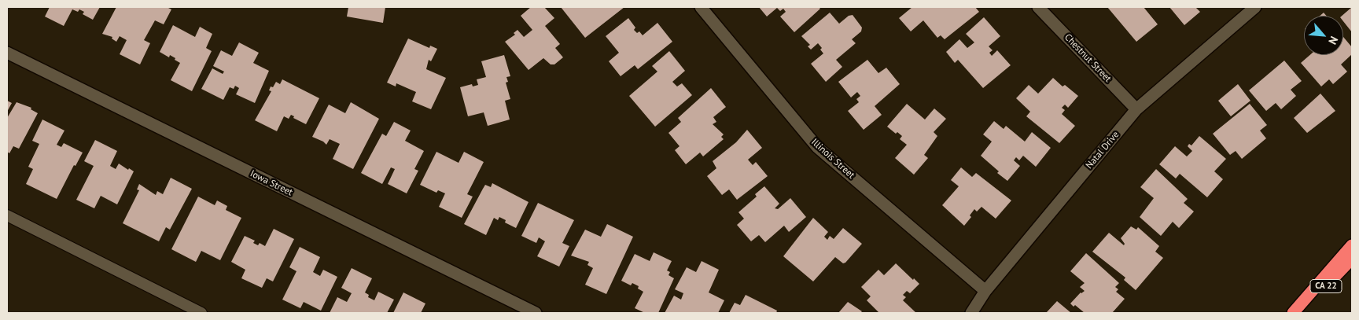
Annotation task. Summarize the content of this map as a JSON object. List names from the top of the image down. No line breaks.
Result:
{"streets":{"highway":["CA 22"],"street":["Chestnut Street","Natal Drive","Illinois Street","Iowa Street"]},"crossings":[["Chestnut Street","Natal Drive"],["Natal Drive","Illinois Street"]],"north":"bottom right"}
